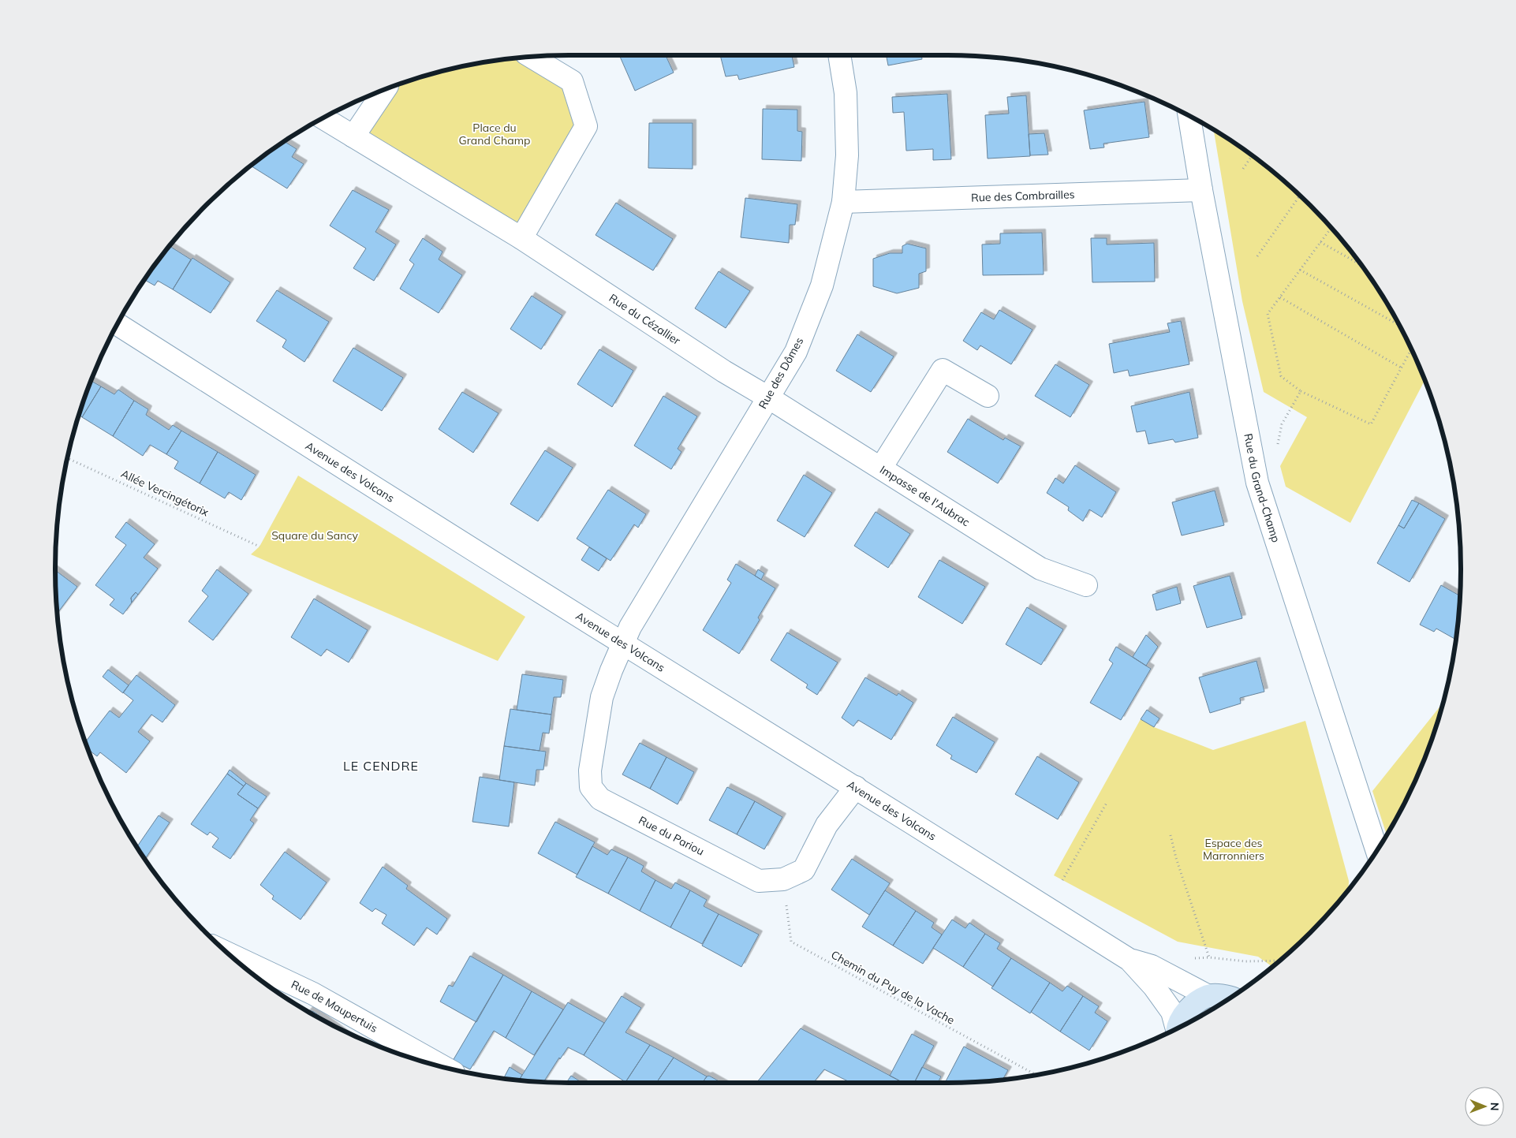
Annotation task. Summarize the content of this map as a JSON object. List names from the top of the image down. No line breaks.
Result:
{"streets":{"street":["Rue des Combrailles","Rue du Cézallier","Rue des Dômes","Avenue des Volcans","Rue du Grand-Champ","Impasse de l'Aubrac","Rue du Pariou","Rue de Maupertuis"],"path":["Allée Vercingétorix","Chemin du Puy de la Vache"]},"crossings":[["Rue des Combrailles","Rue des Dômes"],["Rue des Combrailles","Rue du Grand-Champ"],["Rue du Cézallier","Rue des Dômes"],["Rue du Cézallier","Impasse de l'Aubrac"],["Rue des Dômes","Avenue des Volcans"],["Rue des Dômes","Impasse de l'Aubrac"],["Rue des Dômes","Rue du Pariou"],["Avenue des Volcans","Rue du Pariou"],["Rue du Pariou","Chemin du Puy de la Vache"]],"districts":["LE CENDRE"],"parks":["Place du Grand Champ","Square du Sancy","Espace des Marronniers"],"north":"right"}
